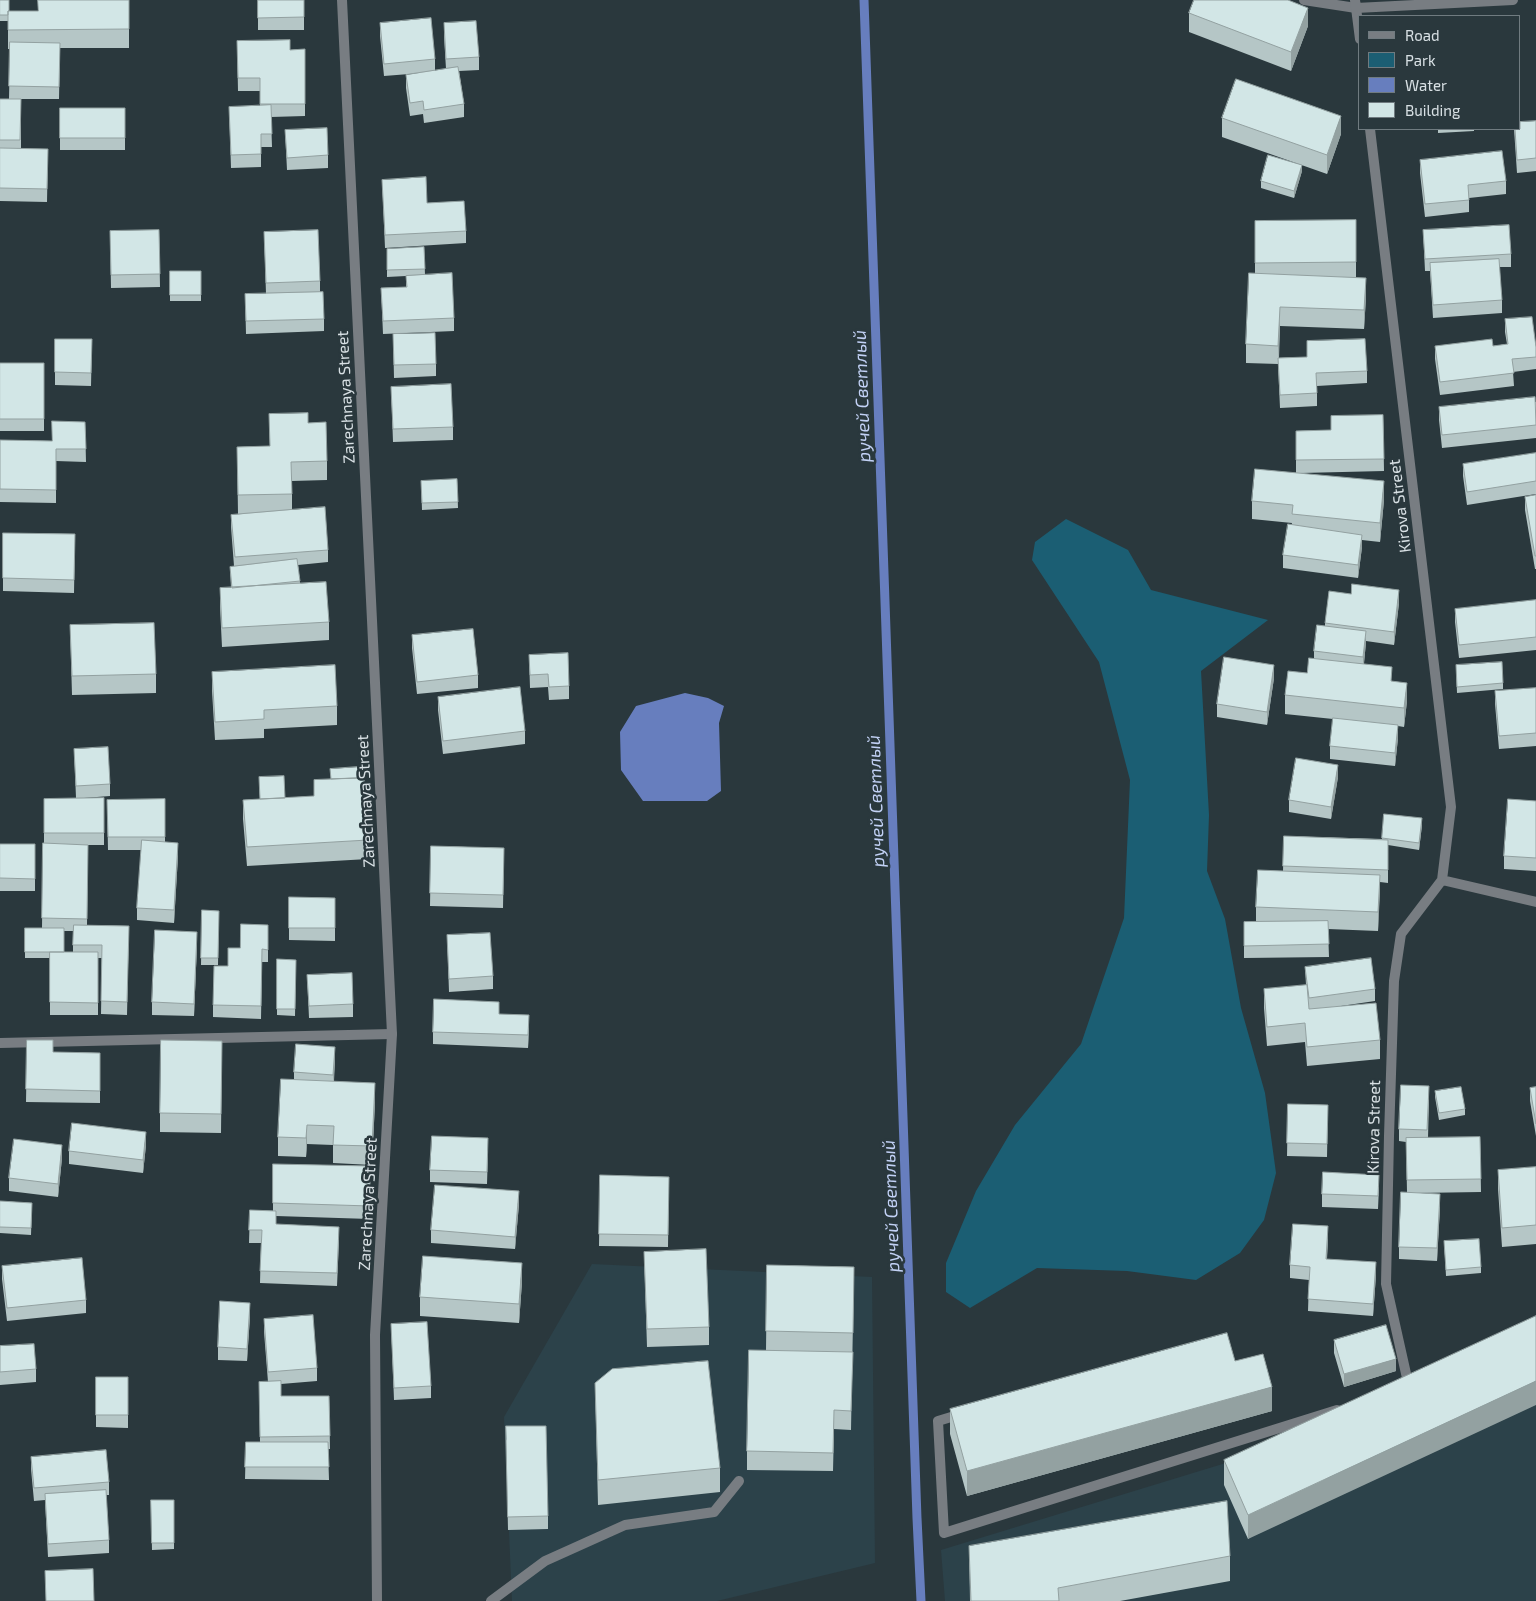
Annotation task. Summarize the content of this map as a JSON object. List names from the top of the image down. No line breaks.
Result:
{"streets":{"street":["Zarechnaya Street","Kirova Street"]},"water":["ручей Светлый"],"legend":["Road","Park","Water","Building"]}
